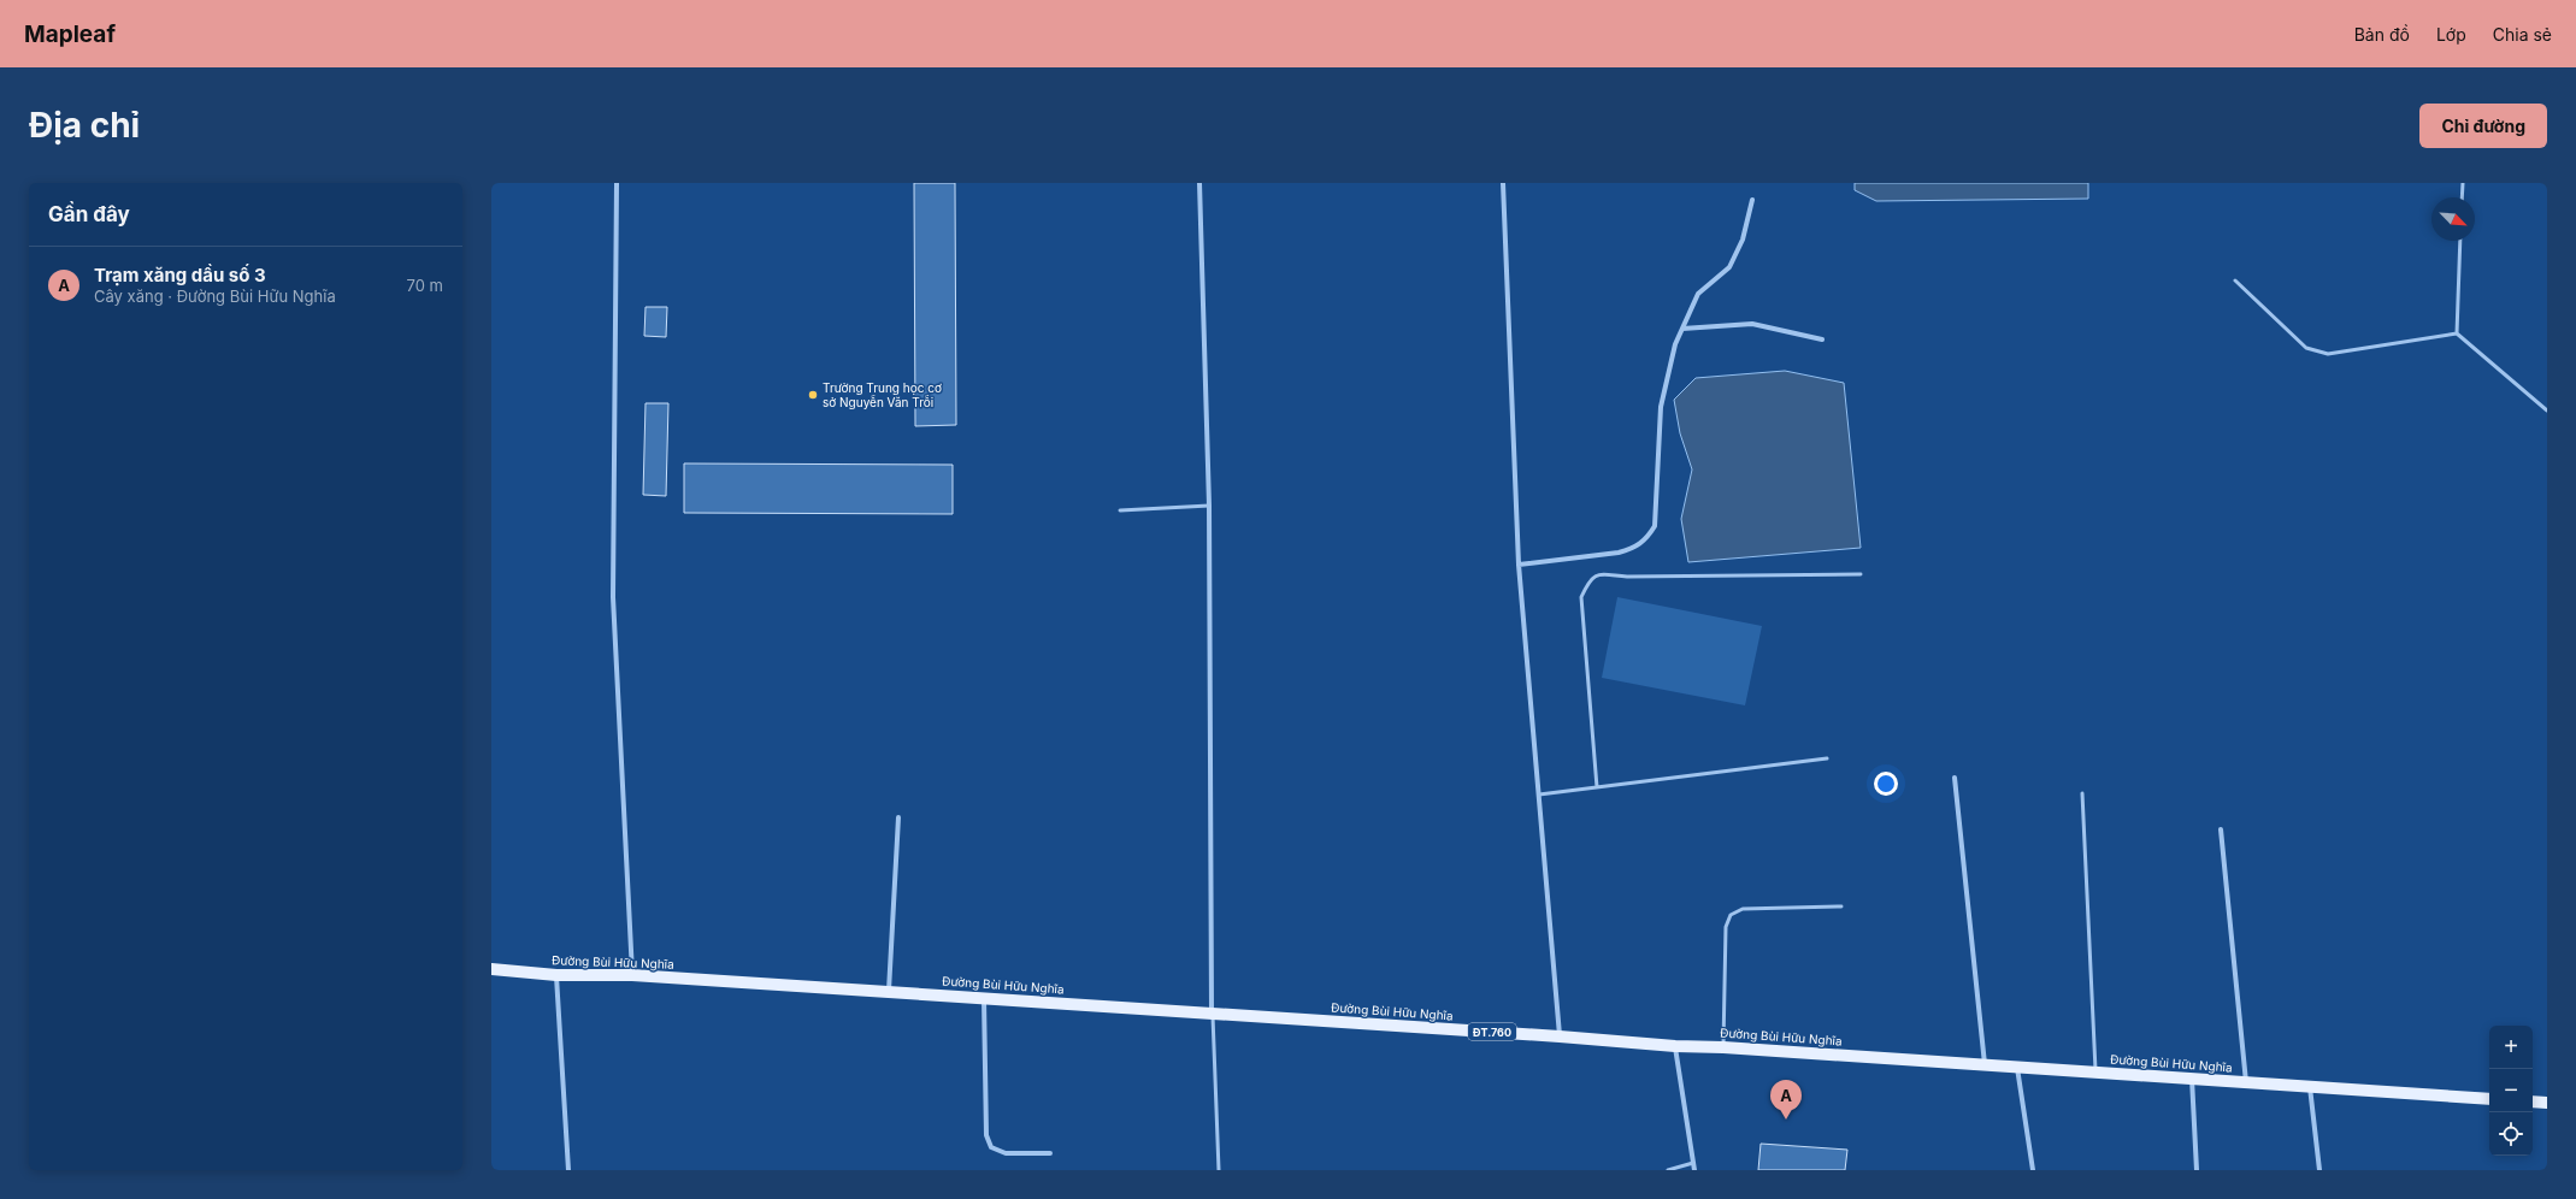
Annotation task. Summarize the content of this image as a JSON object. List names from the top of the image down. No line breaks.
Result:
{"streets":{"main road":["Đường Bùi Hữu Nghĩa","ĐT.760"]},"places":["Trường Trung học cơ sở Nguyễn Văn Trỗi"],"north":"bottom right","page":{"header":"Mapleaf","nav":["Bản đồ","Lớp","Chia sẻ"],"buttons":"Chỉ đường","title":"Địa chỉ","heading":"Gần đây","list":[{"mark":"A","name":"Trạm xăng dầu số 3","note":"Cây xăng · Đường Bùi Hữu Nghĩa","value":"70 m"}],"map_buttons":["+","−"],"pins":"A"}}
